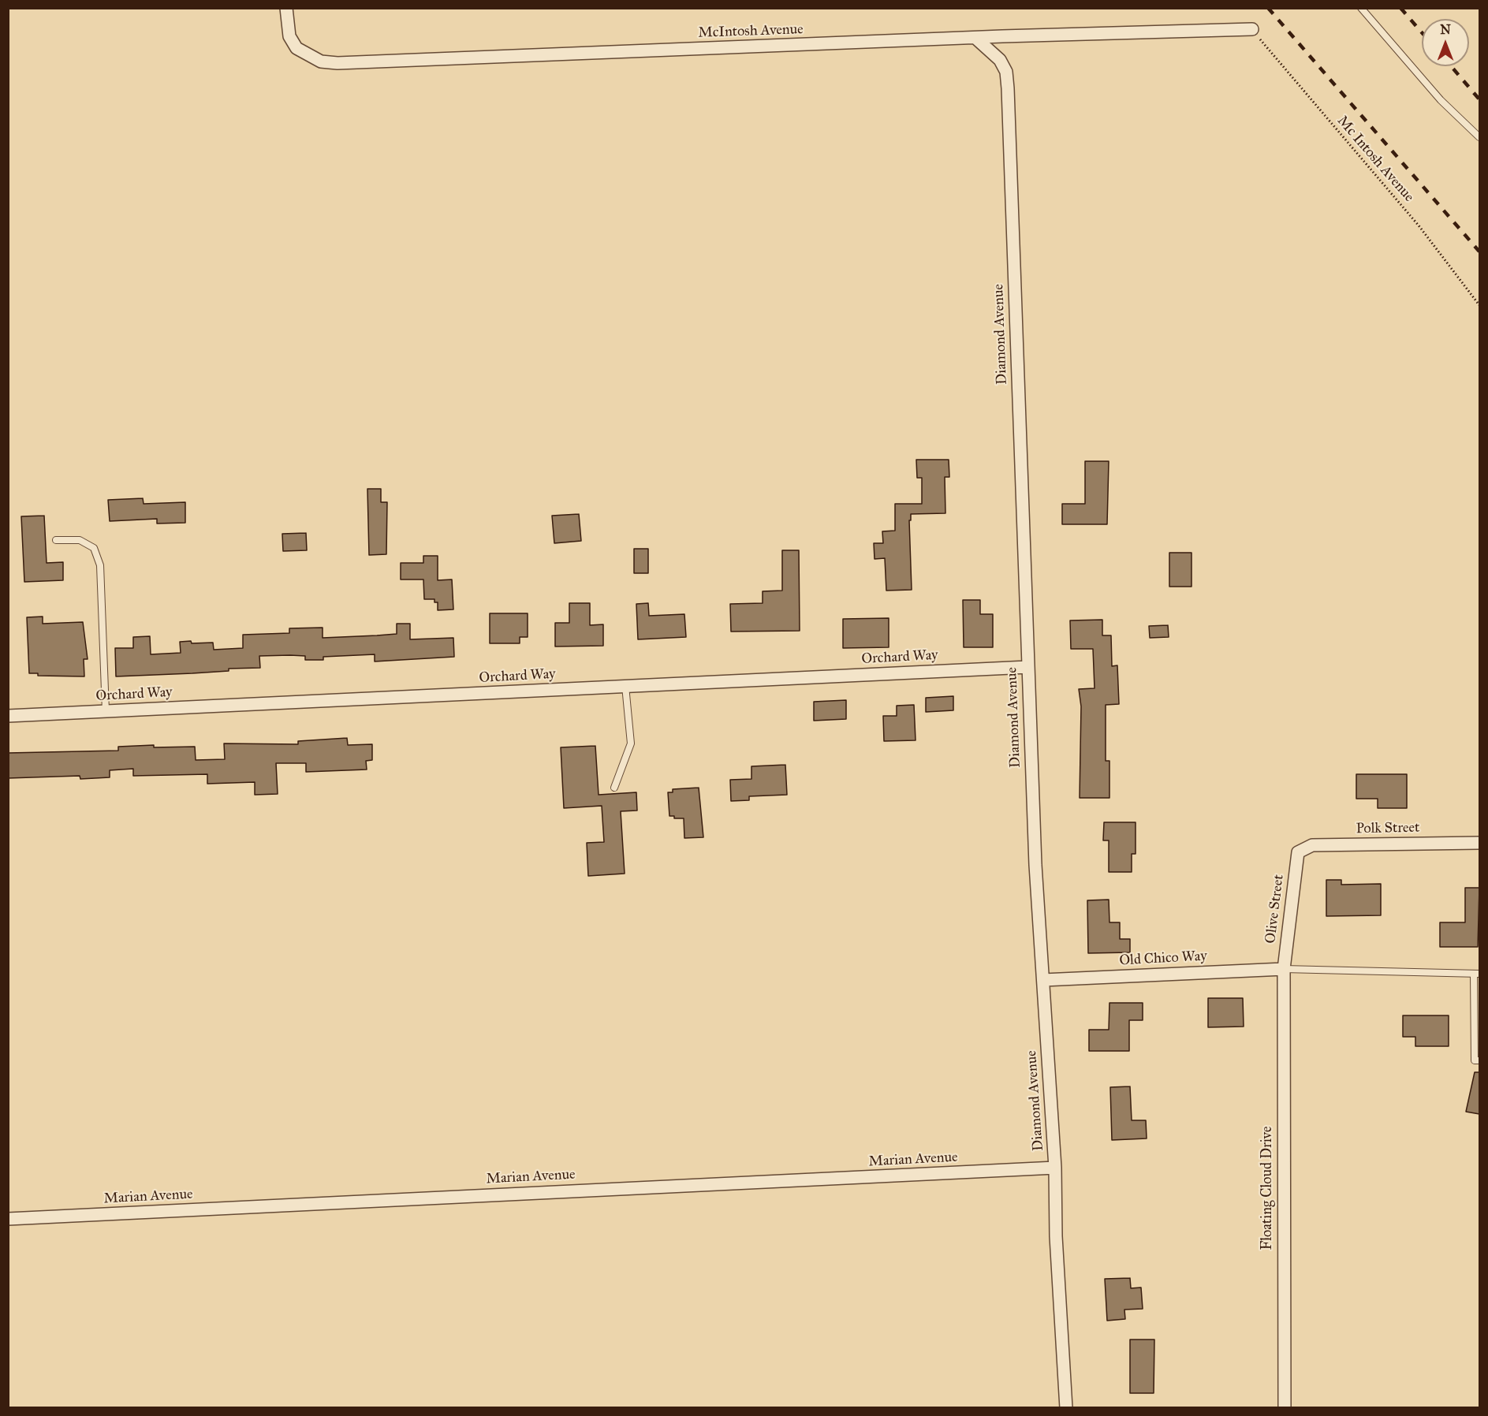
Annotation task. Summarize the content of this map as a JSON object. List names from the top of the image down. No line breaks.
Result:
{"streets":{"street":["McIntosh Avenue","Diamond Avenue","Orchard Way","Polk Street","Olive Street","Old Chico Way","Marian Avenue","Floating Cloud Drive"],"path":["Mc Intosh Avenue"]},"crossings":[["McIntosh Avenue","Mc Intosh Avenue"],["McIntosh Avenue","Diamond Avenue"],["Diamond Avenue","Orchard Way"],["Diamond Avenue","Old Chico Way"],["Diamond Avenue","Marian Avenue"],["Polk Street","Olive Street"],["Olive Street","Old Chico Way"],["Olive Street","Floating Cloud Drive"],["Old Chico Way","Floating Cloud Drive"]],"north":"top"}
